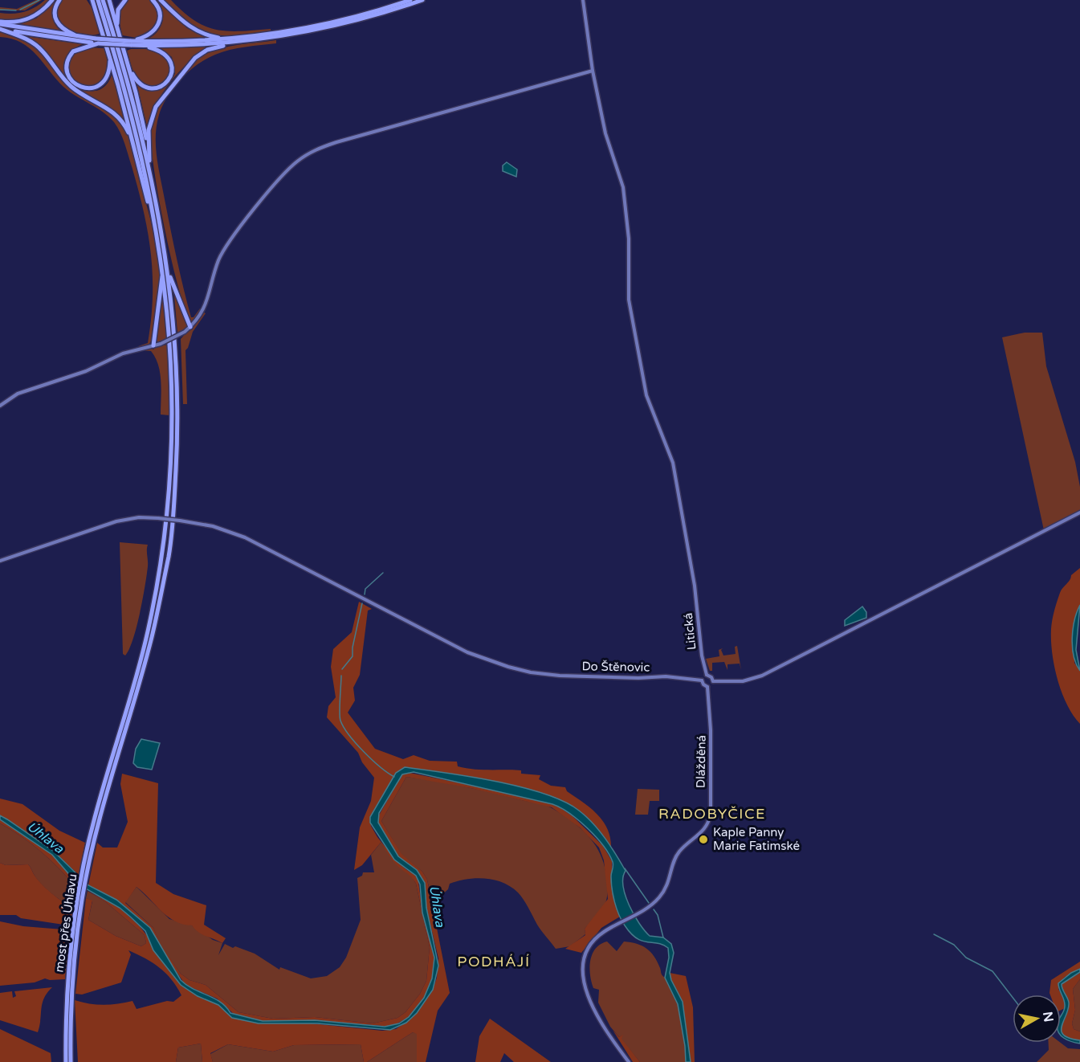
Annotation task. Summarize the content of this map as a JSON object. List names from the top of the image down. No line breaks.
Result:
{"streets":{"highway":["most přes Úhlavu"],"street":["Litická","Do Štěnovic","Dlážděná"]},"crossings":[["Litická","Do Štěnovic"],["Litická","Dlážděná"],["Do Štěnovic","Dlážděná"]],"districts":["RADOBYČICE","PODHÁJÍ"],"water":["Úhlava"],"places":["Kaple Panny Marie Fatimské"],"north":"right"}
